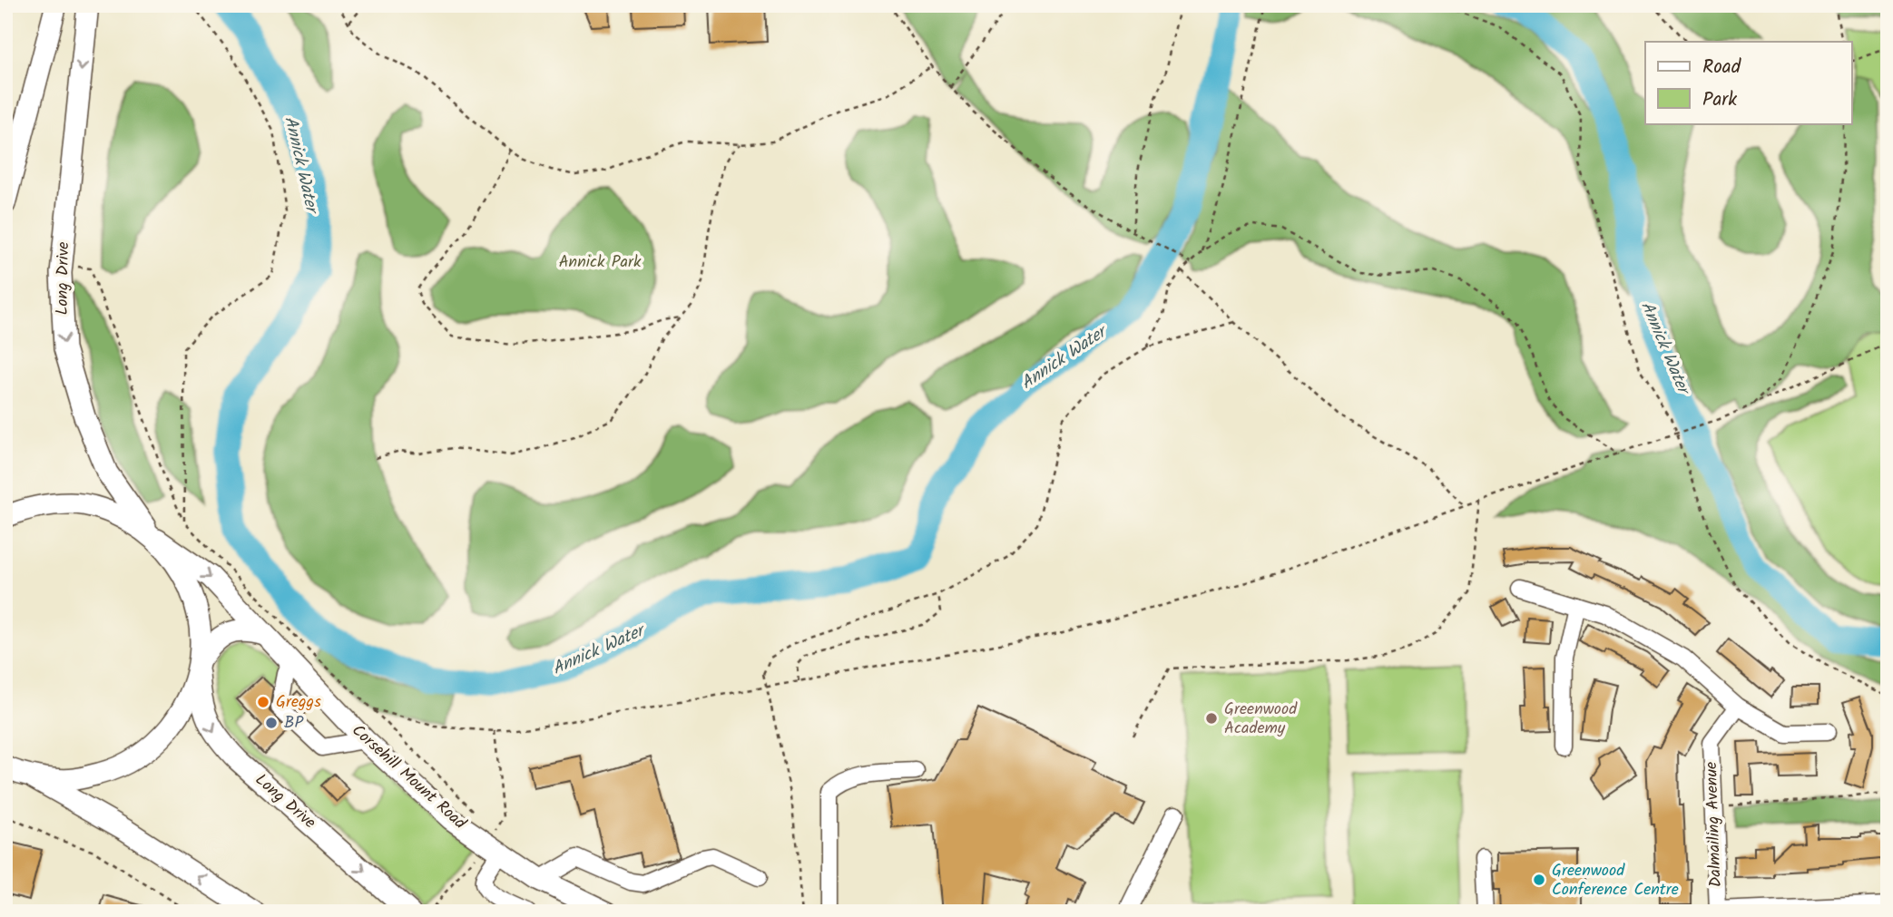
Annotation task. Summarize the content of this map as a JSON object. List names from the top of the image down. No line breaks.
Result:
{"streets":{"main road":["Long Drive","Corsehill Mount Road"],"street":["Dalmailing Avenue"]},"crossings":[["Long Drive","Corsehill Mount Road"]],"one_way":["Long Drive"],"water":["Annick Water"],"parks":["Annick Park"],"places":["Greggs","Greenwood Academy","BP","Greenwood Conference Centre"],"legend":["Road","Park"]}
